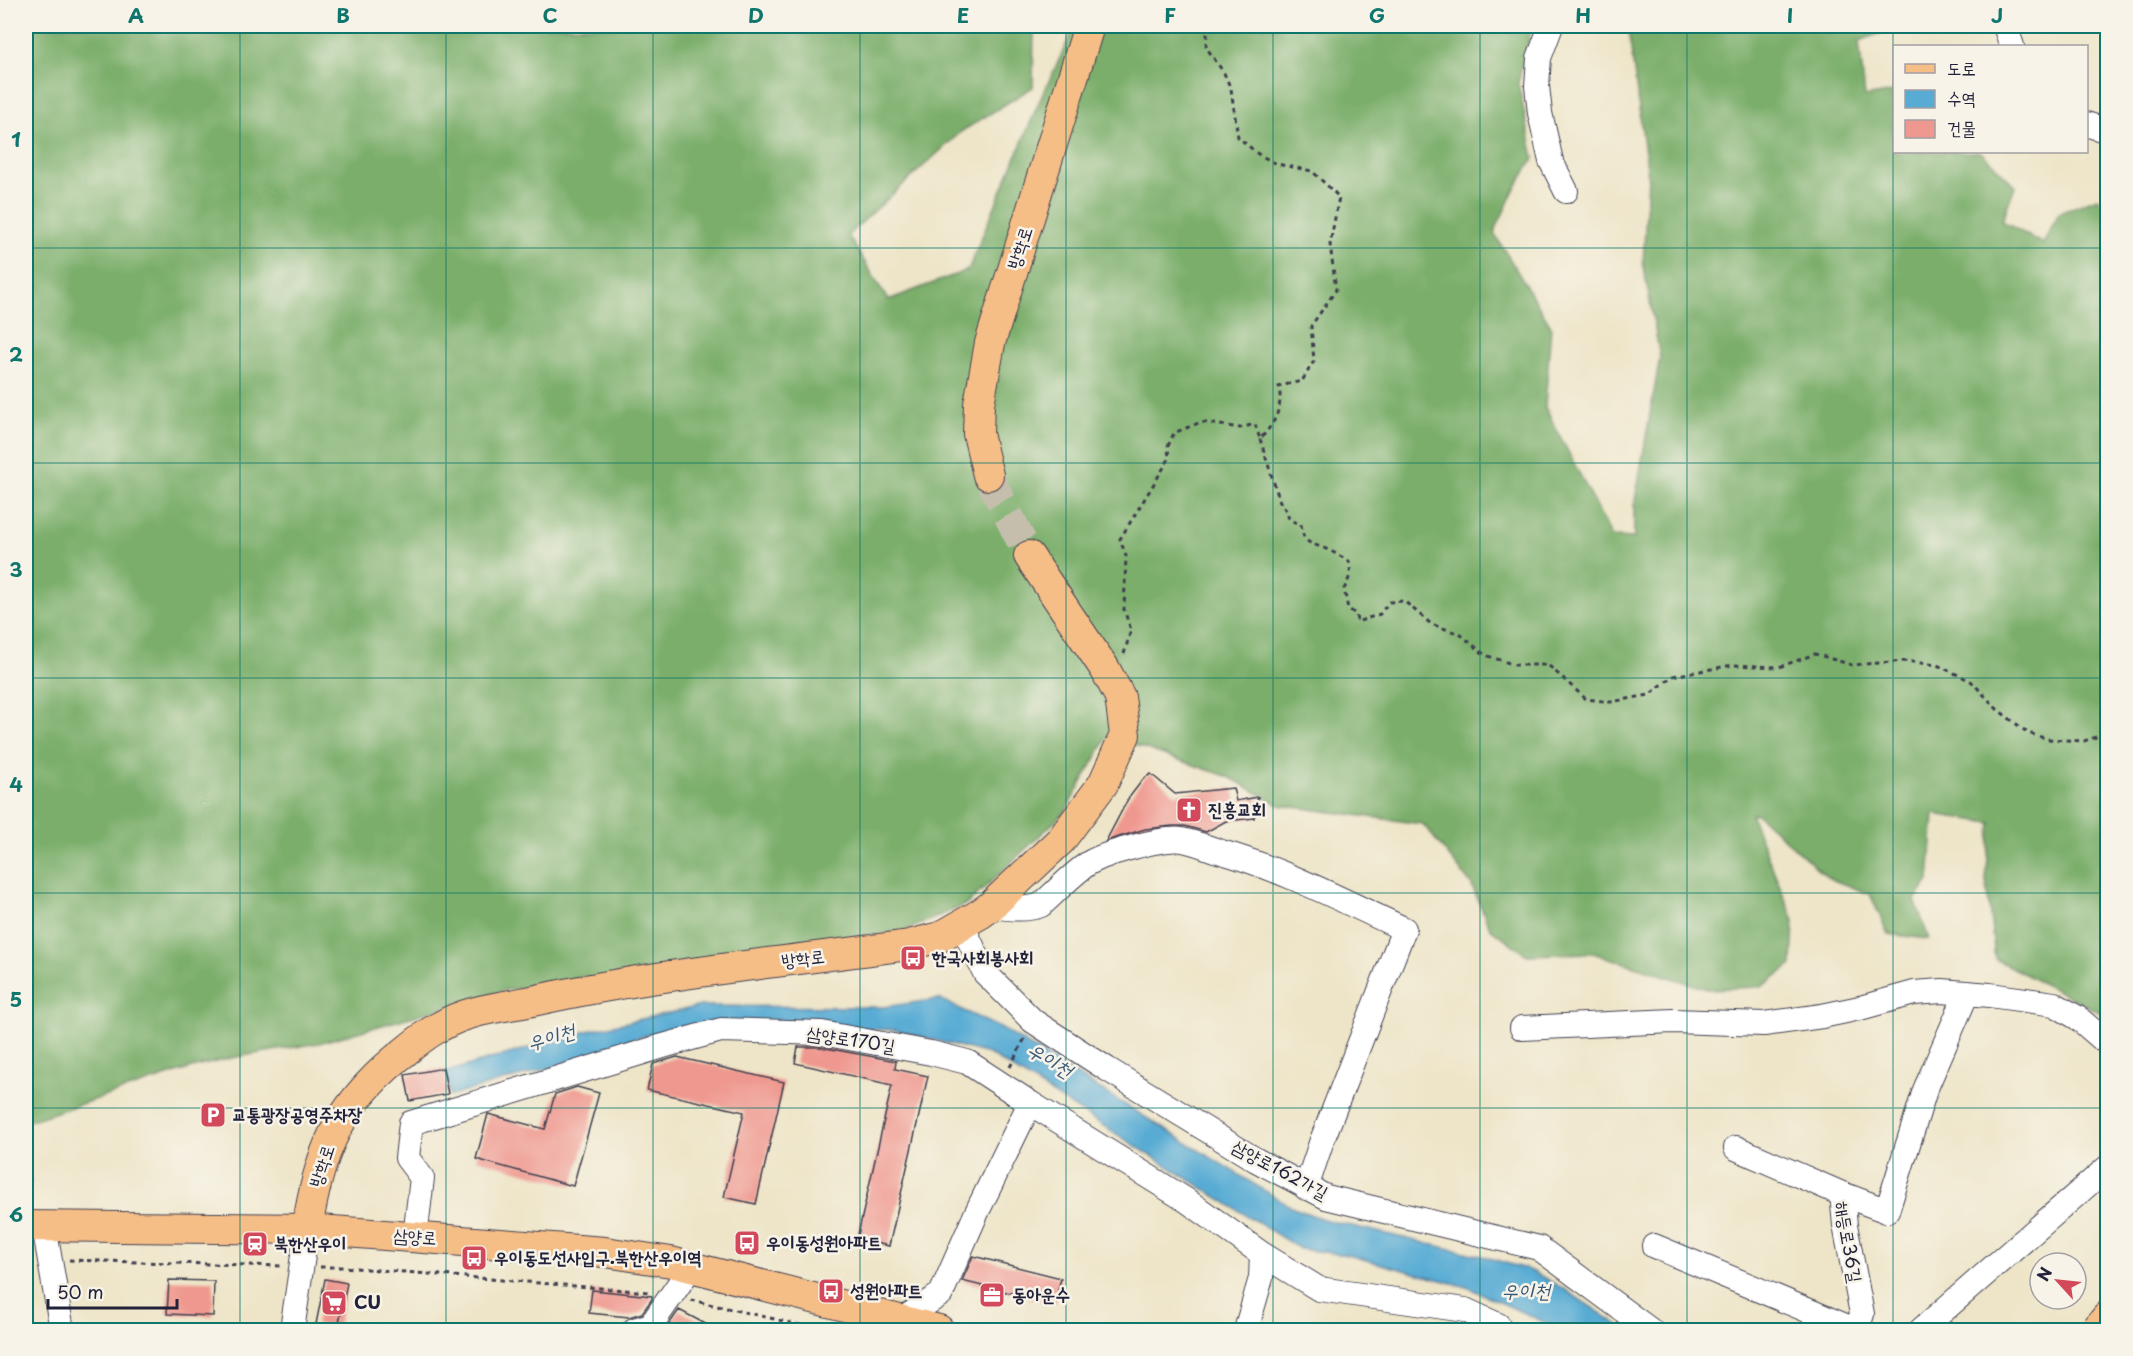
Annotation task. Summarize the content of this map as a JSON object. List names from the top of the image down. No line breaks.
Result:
{"streets":{"main road":["방학로","삼양로"],"street":["삼양로170길","삼양로162가길","해등로36길"]},"crossings":[["방학로","삼양로162가길"],["방학로","삼양로"],["삼양로170길","삼양로"]],"water":["우이천"],"places":{"church":["진흥교회"],"bus stop":["한국사회봉사회","우이동성원아파트","우이동도선사입구.북한산우이역","성원아파트"],"parking":["교통광장공영주차장"],"station":["북한산우이"],"office":["동아운수"],"supermarket":["CU"]},"legend":["도로","수역","건물"],"scale_bar":"50 m","north":"top left","grid":{"columns":["A","B","C","D","E","F","G","H","I","J"],"rows":["1","2","3","4","5","6"]}}
